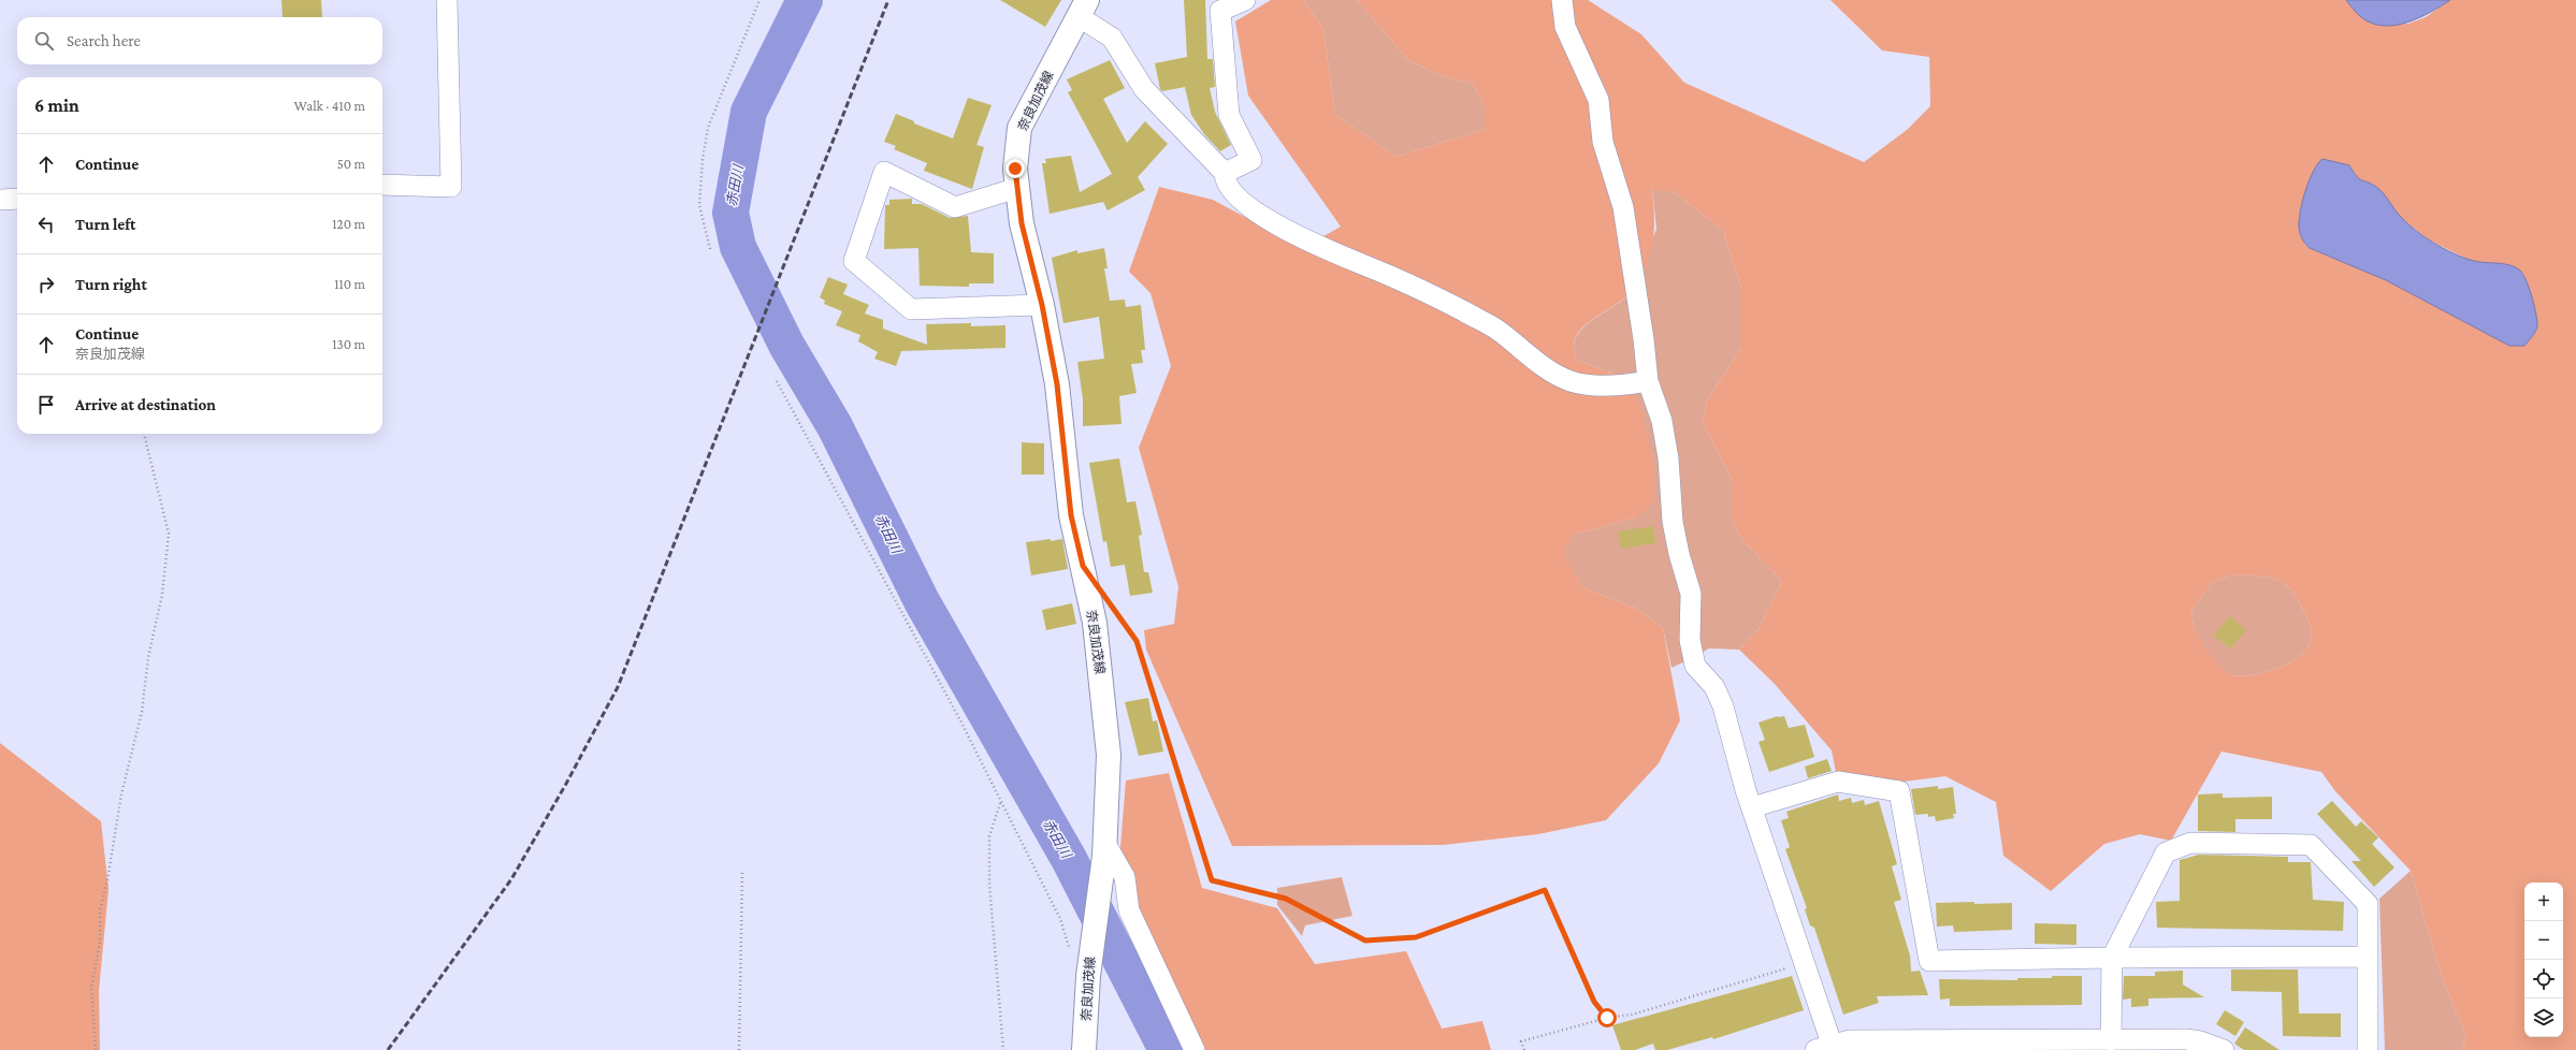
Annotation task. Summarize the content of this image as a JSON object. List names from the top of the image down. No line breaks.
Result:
{"streets":{"main road":["奈良加茂線"]},"water":["赤田川"],"page":{"search":"Search here","heading":["6 min","Walk · 410 m"],"list":[["Continue","50 m"],["Turn left","120 m"],["Turn right","110 m"],["Continue","奈良加茂線","130 m"],"Arrive at destination"],"map_buttons":["+","−"]}}
